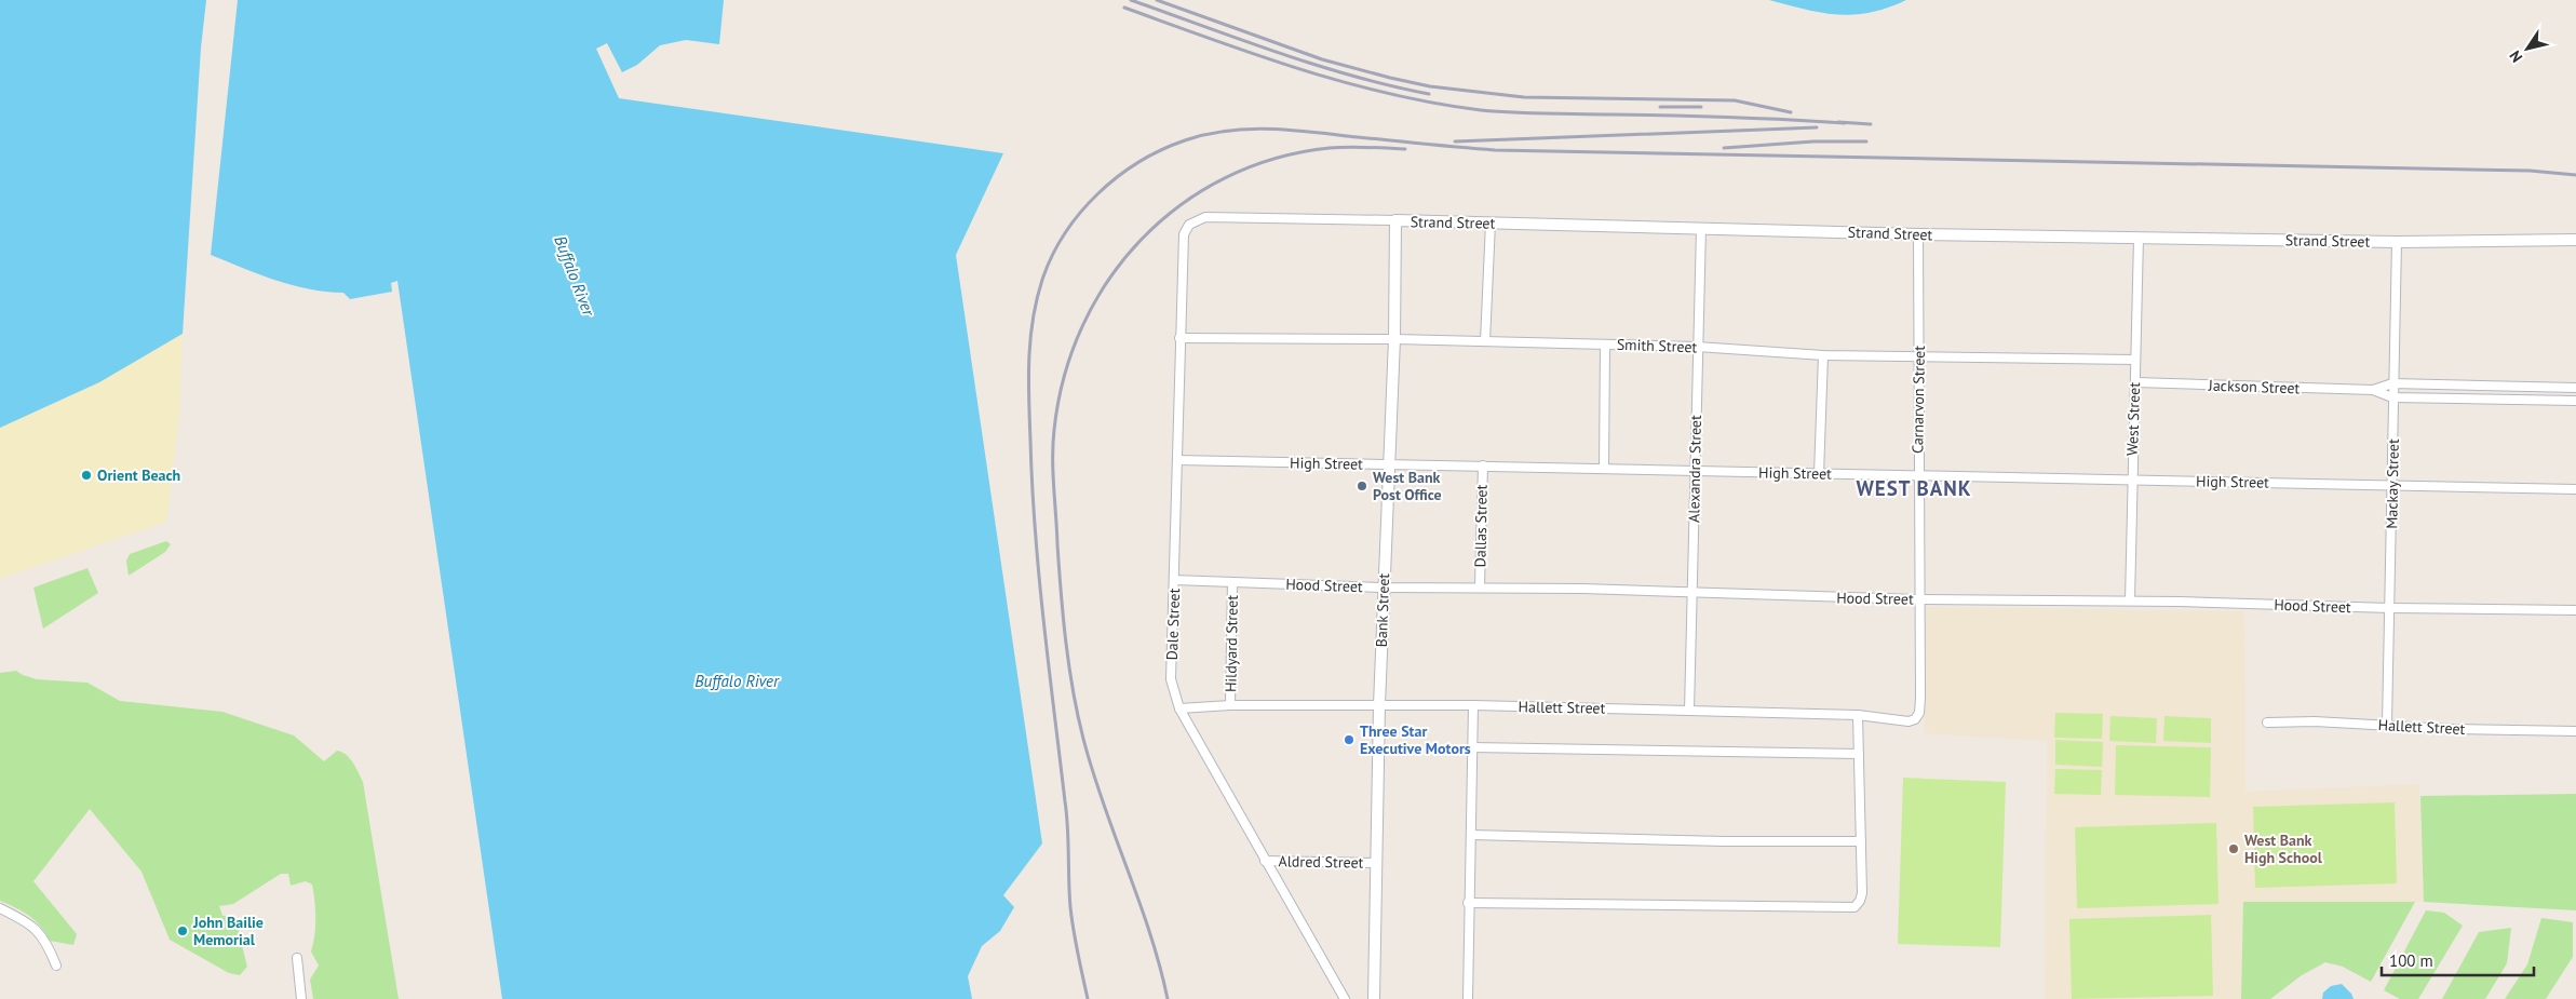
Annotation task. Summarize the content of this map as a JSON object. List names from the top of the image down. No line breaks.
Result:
{"streets":{"street":["Strand Street","Smith Street","Jackson Street","Carnarvon Street","West Street","High Street","Alexandra Street","Mackay Street","Dallas Street","Hood Street","Bank Street","Dale Street","Hildyard Street","Hallett Street","Aldred Street"]},"crossings":[["Strand Street","Carnarvon Street"],["Strand Street","West Street"],["Strand Street","Alexandra Street"],["Strand Street","Mackay Street"],["Strand Street","Bank Street"],["Strand Street","Dale Street"],["Smith Street","Carnarvon Street"],["Smith Street","West Street"],["Smith Street","Alexandra Street"],["Smith Street","Bank Street"],["Smith Street","Dale Street"],["Jackson Street","West Street"],["Jackson Street","Mackay Street"],["Carnarvon Street","High Street"],["Carnarvon Street","Hood Street"],["Carnarvon Street","Hallett Street"],["West Street","High Street"],["West Street","Hood Street"],["High Street","Alexandra Street"],["High Street","Mackay Street"],["High Street","Dallas Street"],["High Street","Bank Street"],["High Street","Dale Street"],["Alexandra Street","Hood Street"],["Alexandra Street","Hallett Street"],["Mackay Street","Hood Street"],["Mackay Street","Hallett Street"],["Dallas Street","Hood Street"],["Hood Street","Bank Street"],["Hood Street","Dale Street"],["Hood Street","Hildyard Street"],["Bank Street","Hallett Street"],["Bank Street","Aldred Street"],["Dale Street","Hallett Street"],["Dale Street","Aldred Street"],["Hildyard Street","Hallett Street"]],"districts":["WEST BANK"],"water":["Buffalo River"],"places":["Orient Beach","West Bank Post Office","Three Star Executive Motors","West Bank High School","John Bailie Memorial"],"scale_bar":"100 m","north":"bottom left"}
